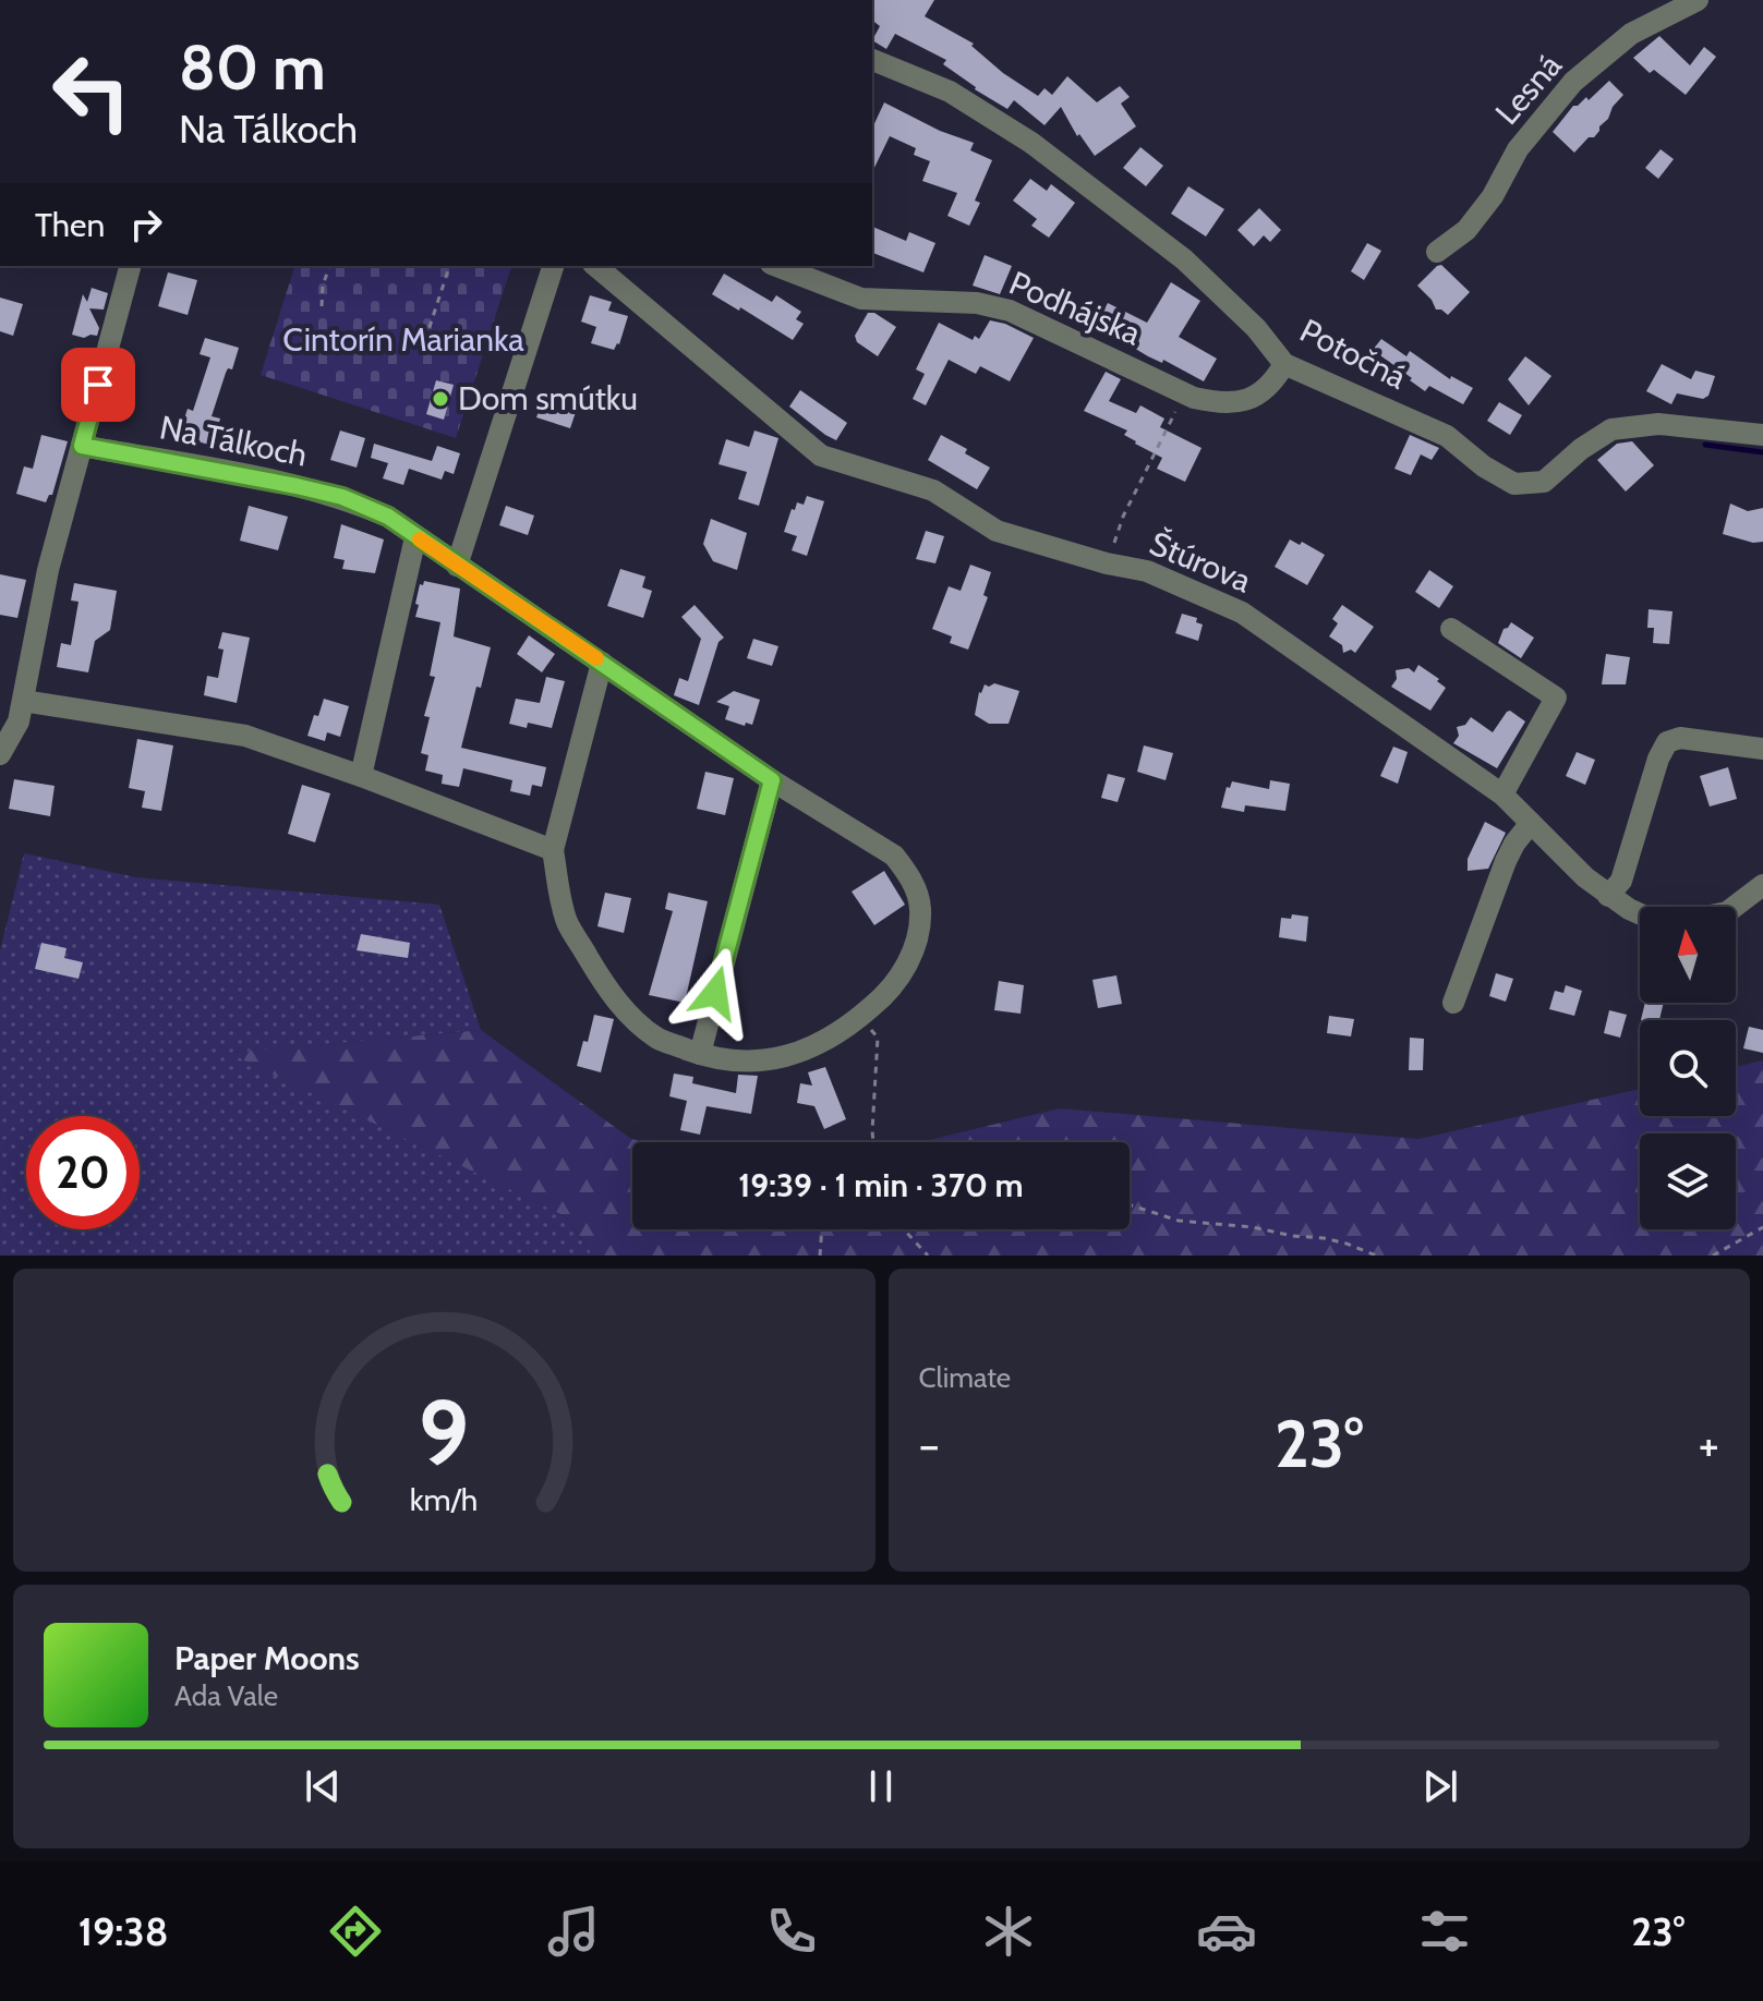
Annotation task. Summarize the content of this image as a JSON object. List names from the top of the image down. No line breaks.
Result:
{"streets":{"street":["Lesná","Podhájska","Potočná","Na Tálkoch","Štúrova"]},"crossings":[["Podhájska","Potočná"]],"parks":["Cintorín Marianka"],"places":["Dom smútku"],"north":"top","page":{"turn":["80 m","Na Tálkoch"],"then":"Then","limit":"20","trip":"19:39 · 1 min · 370 m","tile":"Climate","heat":["−","23°","+"],"song":["Paper Moons","Ada Vale"],"tabs":["19:38","23°"],"gauge":["9","km/h"]}}
